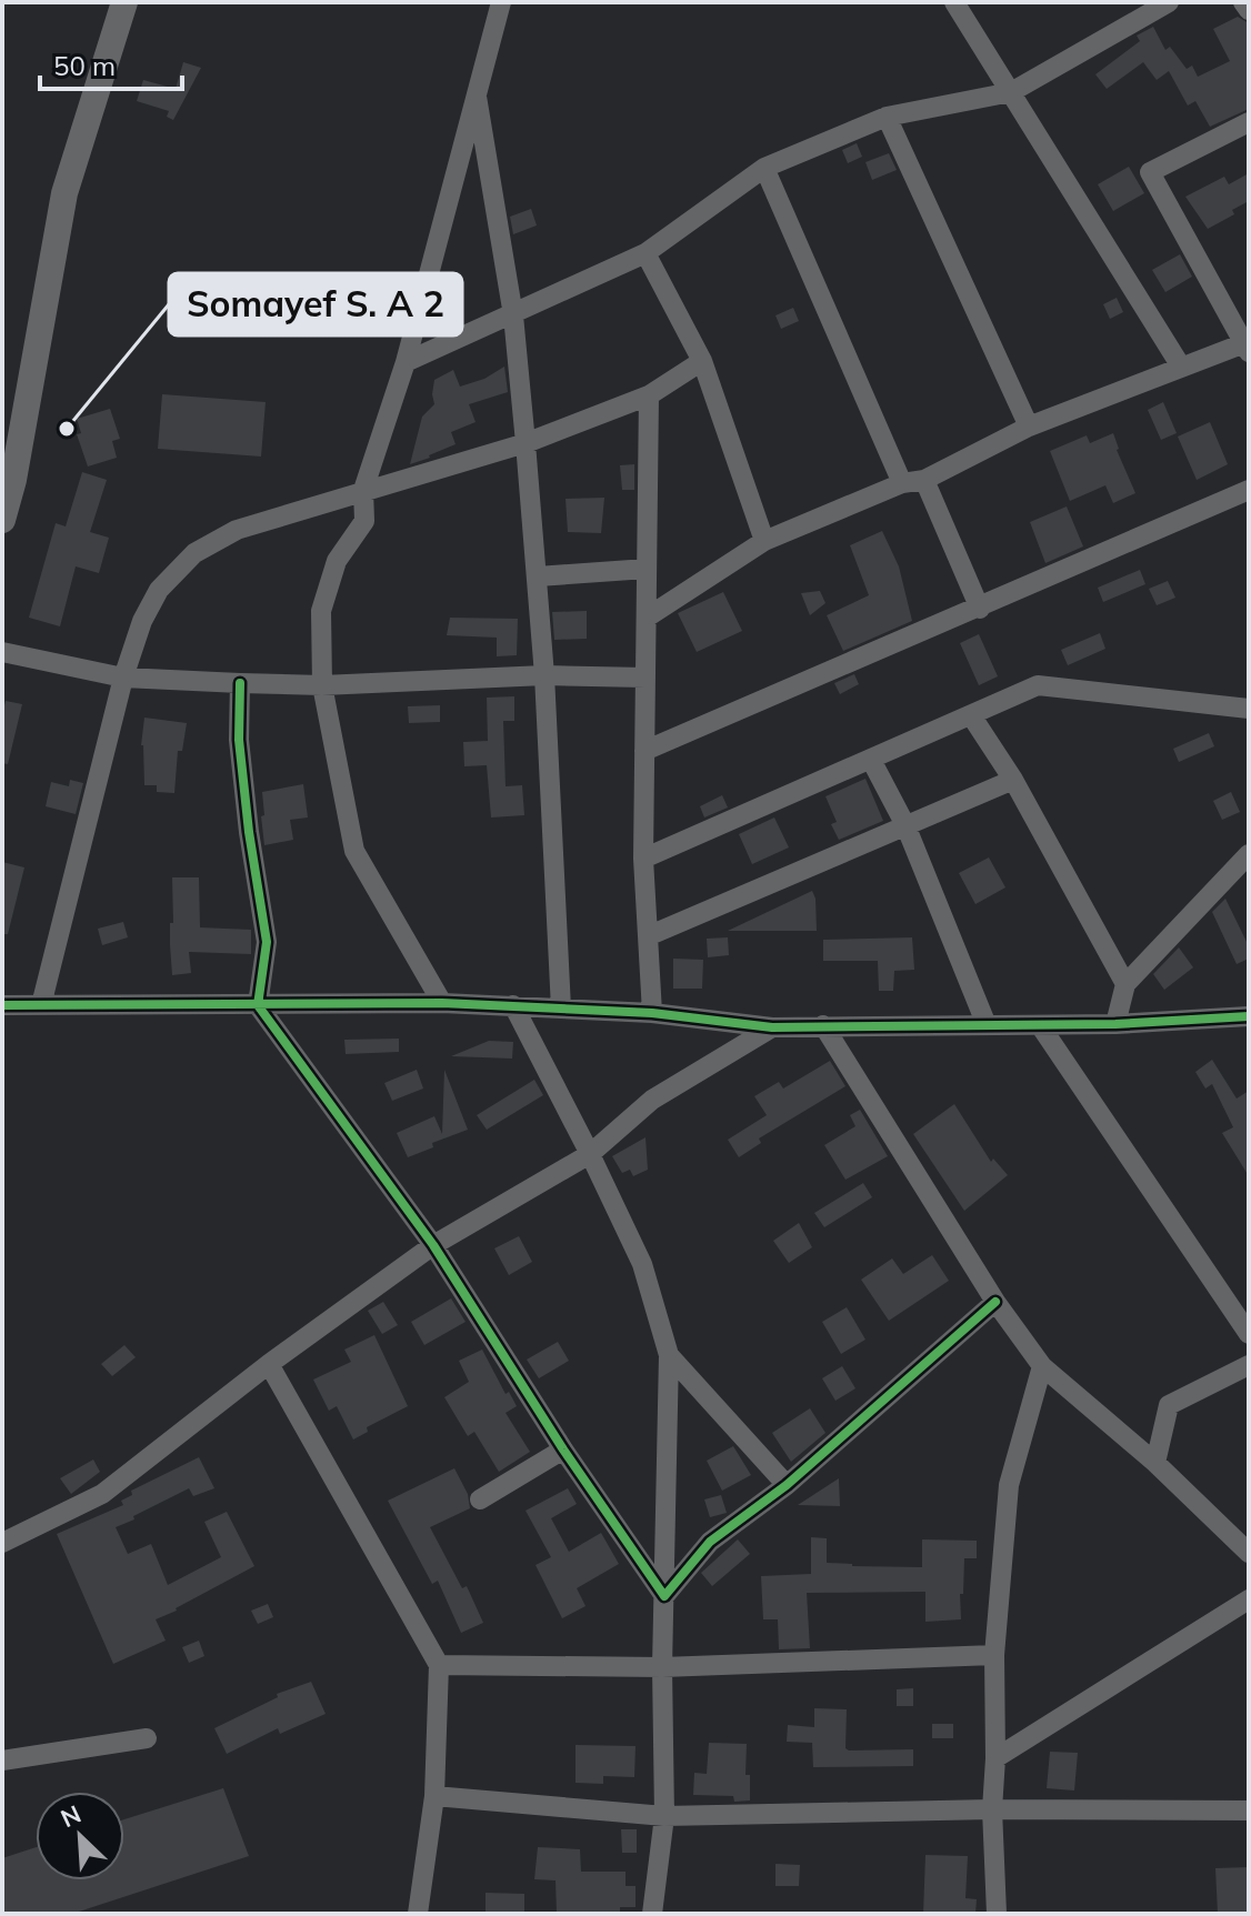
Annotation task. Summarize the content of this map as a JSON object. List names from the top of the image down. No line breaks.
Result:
{"places":["Somayef S. A 2"],"scale_bar":"50 m","north":"top left"}
